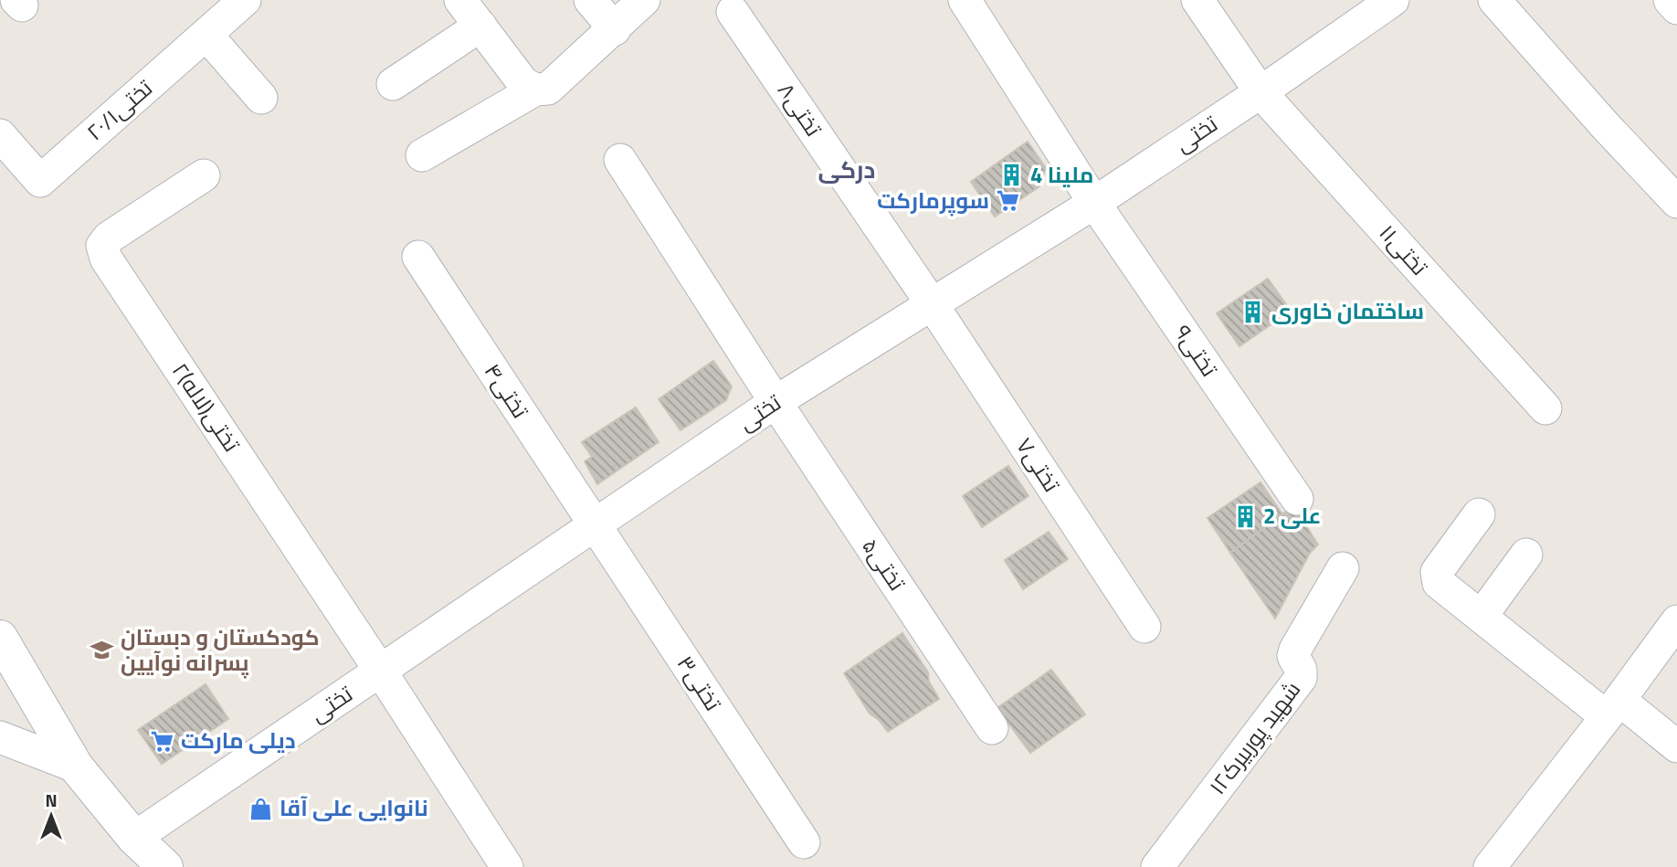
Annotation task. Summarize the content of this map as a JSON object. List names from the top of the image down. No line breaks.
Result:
{"streets":{"street":["تختی۸","تختی۲۰/۱","تختی","تختی۱۱","تختی۹","تختی۴","۲تختی(لاله)","تختی۷","تختی۵","تختی۳","شهید پوربیرک۱۲"]},"crossings":[["تختی۸","تختی"],["تختی۸","تختی۷"],["تختی","تختی۱۱"],["تختی","تختی۹"],["تختی","تختی۴"],["تختی","۲تختی(لاله)"],["تختی","تختی۷"],["تختی","تختی۵"],["تختی","تختی۳"],["تختی۴","تختی۳"]],"districts":["درکی"],"places":{"building":["ملینا 4","ساختمان خاوری","علی 2"],"supermarket":["سوپرمارکت","دیلی مارکت"],"school or university":["کودکستان و دبستان پسرانه نوآیین"],"shop":["نانوایی علی آقا"]},"north":"top"}
